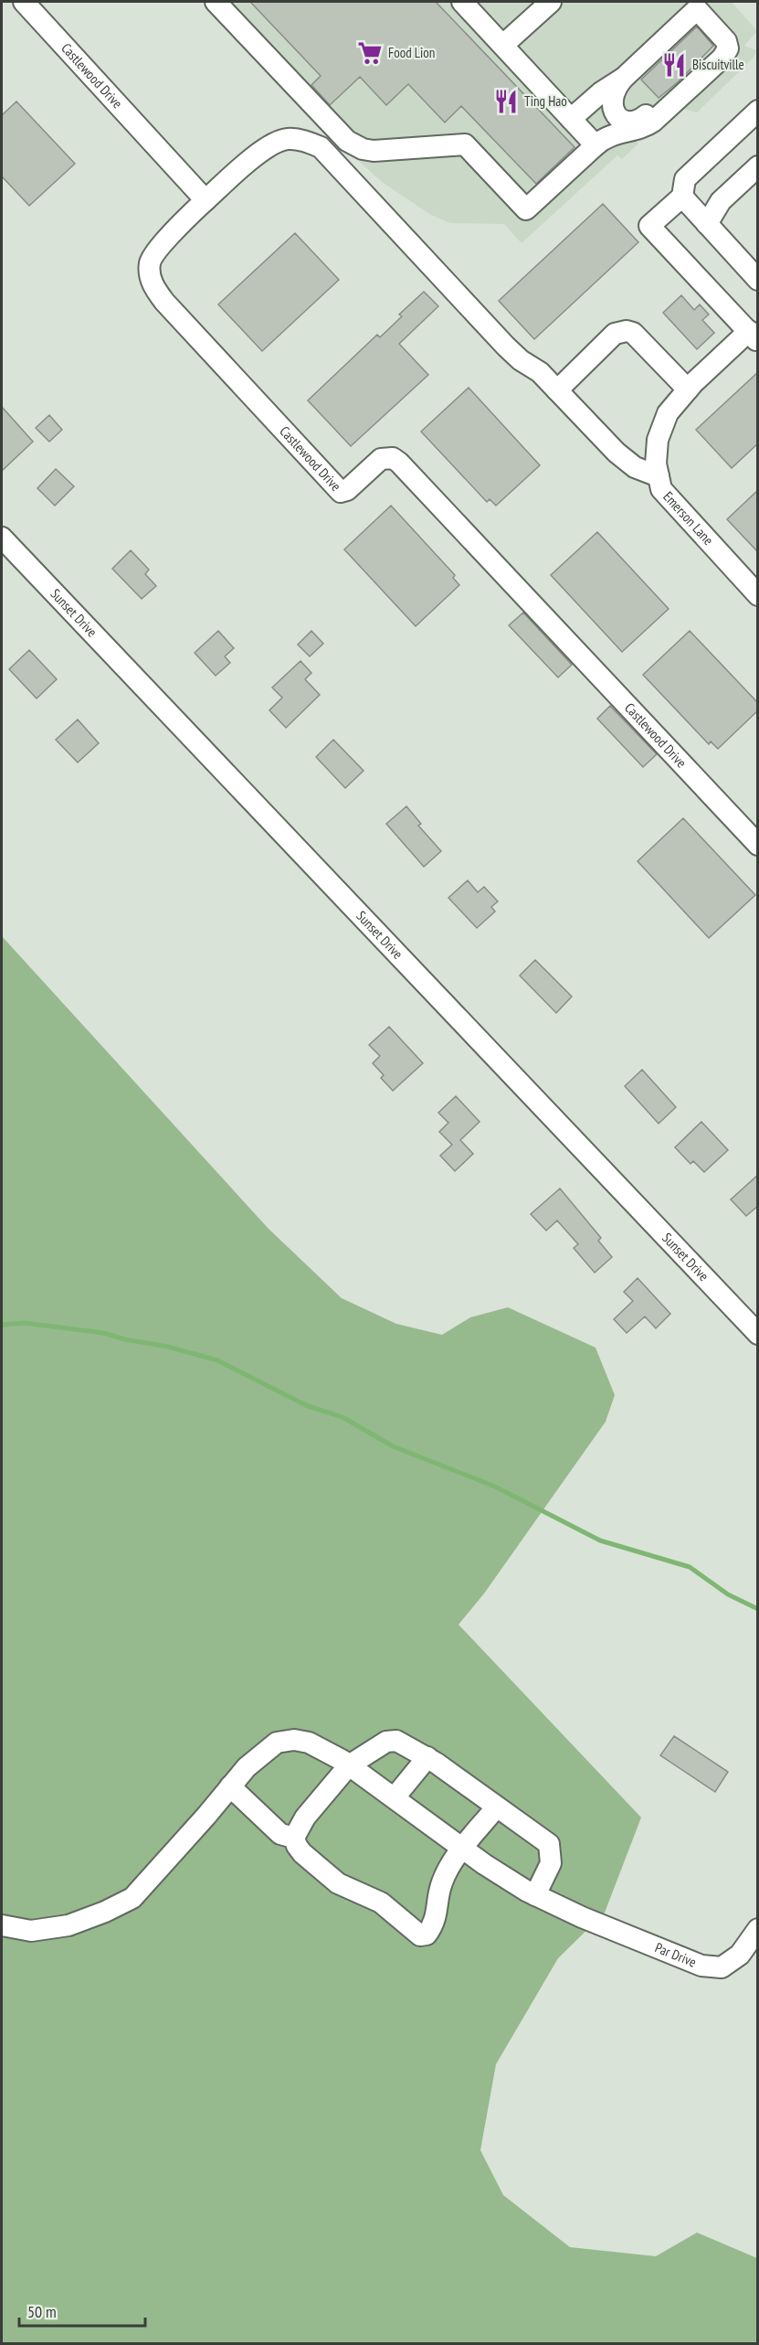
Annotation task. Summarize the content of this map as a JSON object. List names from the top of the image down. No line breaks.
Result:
{"streets":{"street":["Castlewood Drive","Emerson Lane","Sunset Drive","Par Drive"]},"places":{"supermarket":["Food Lion"],"restaurant":["Biscuitville","Ting Hao"]},"scale_bar":"50 m"}
